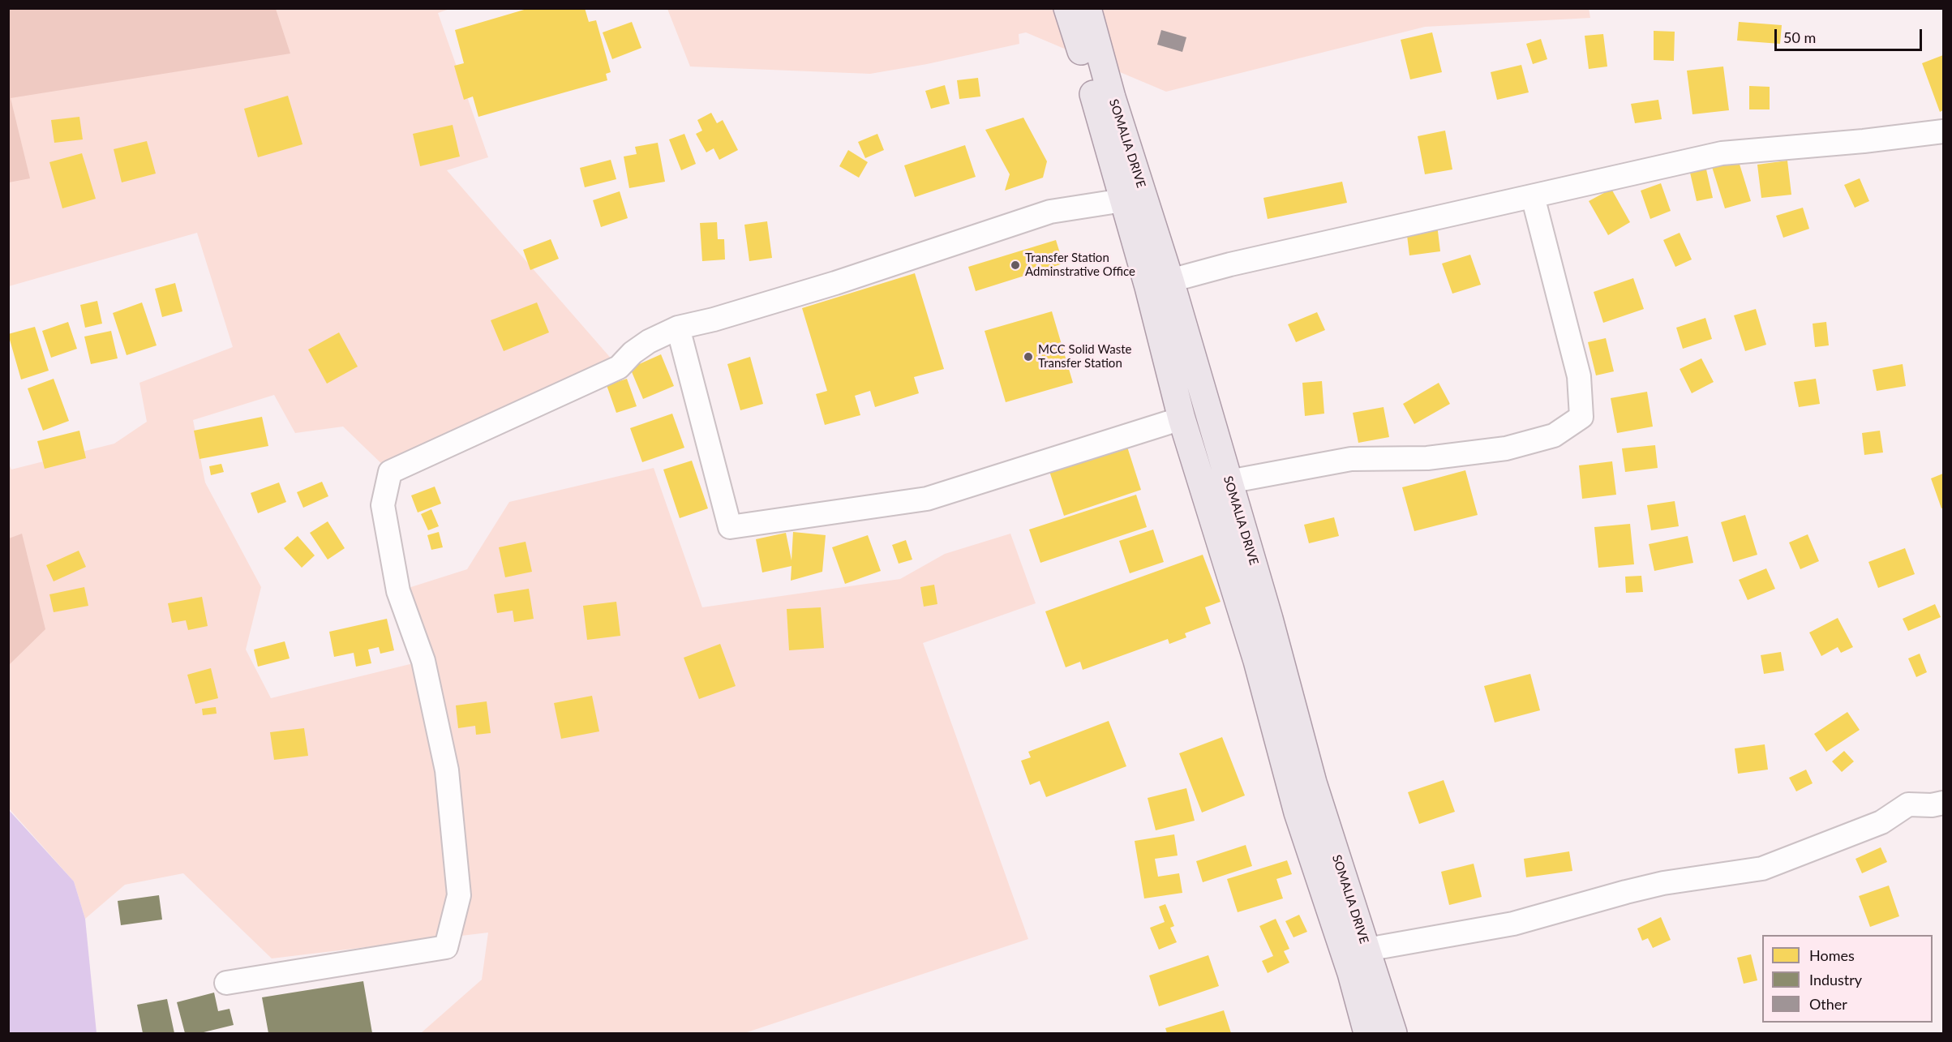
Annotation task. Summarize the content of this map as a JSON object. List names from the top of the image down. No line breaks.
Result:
{"streets":{"main road":["SOMALIA DRIVE"]},"places":["Transfer Station Adminstrative Office","MCC Solid Waste Transfer Station"],"legend":["Homes","Industry","Other"],"scale_bar":"50 m"}
